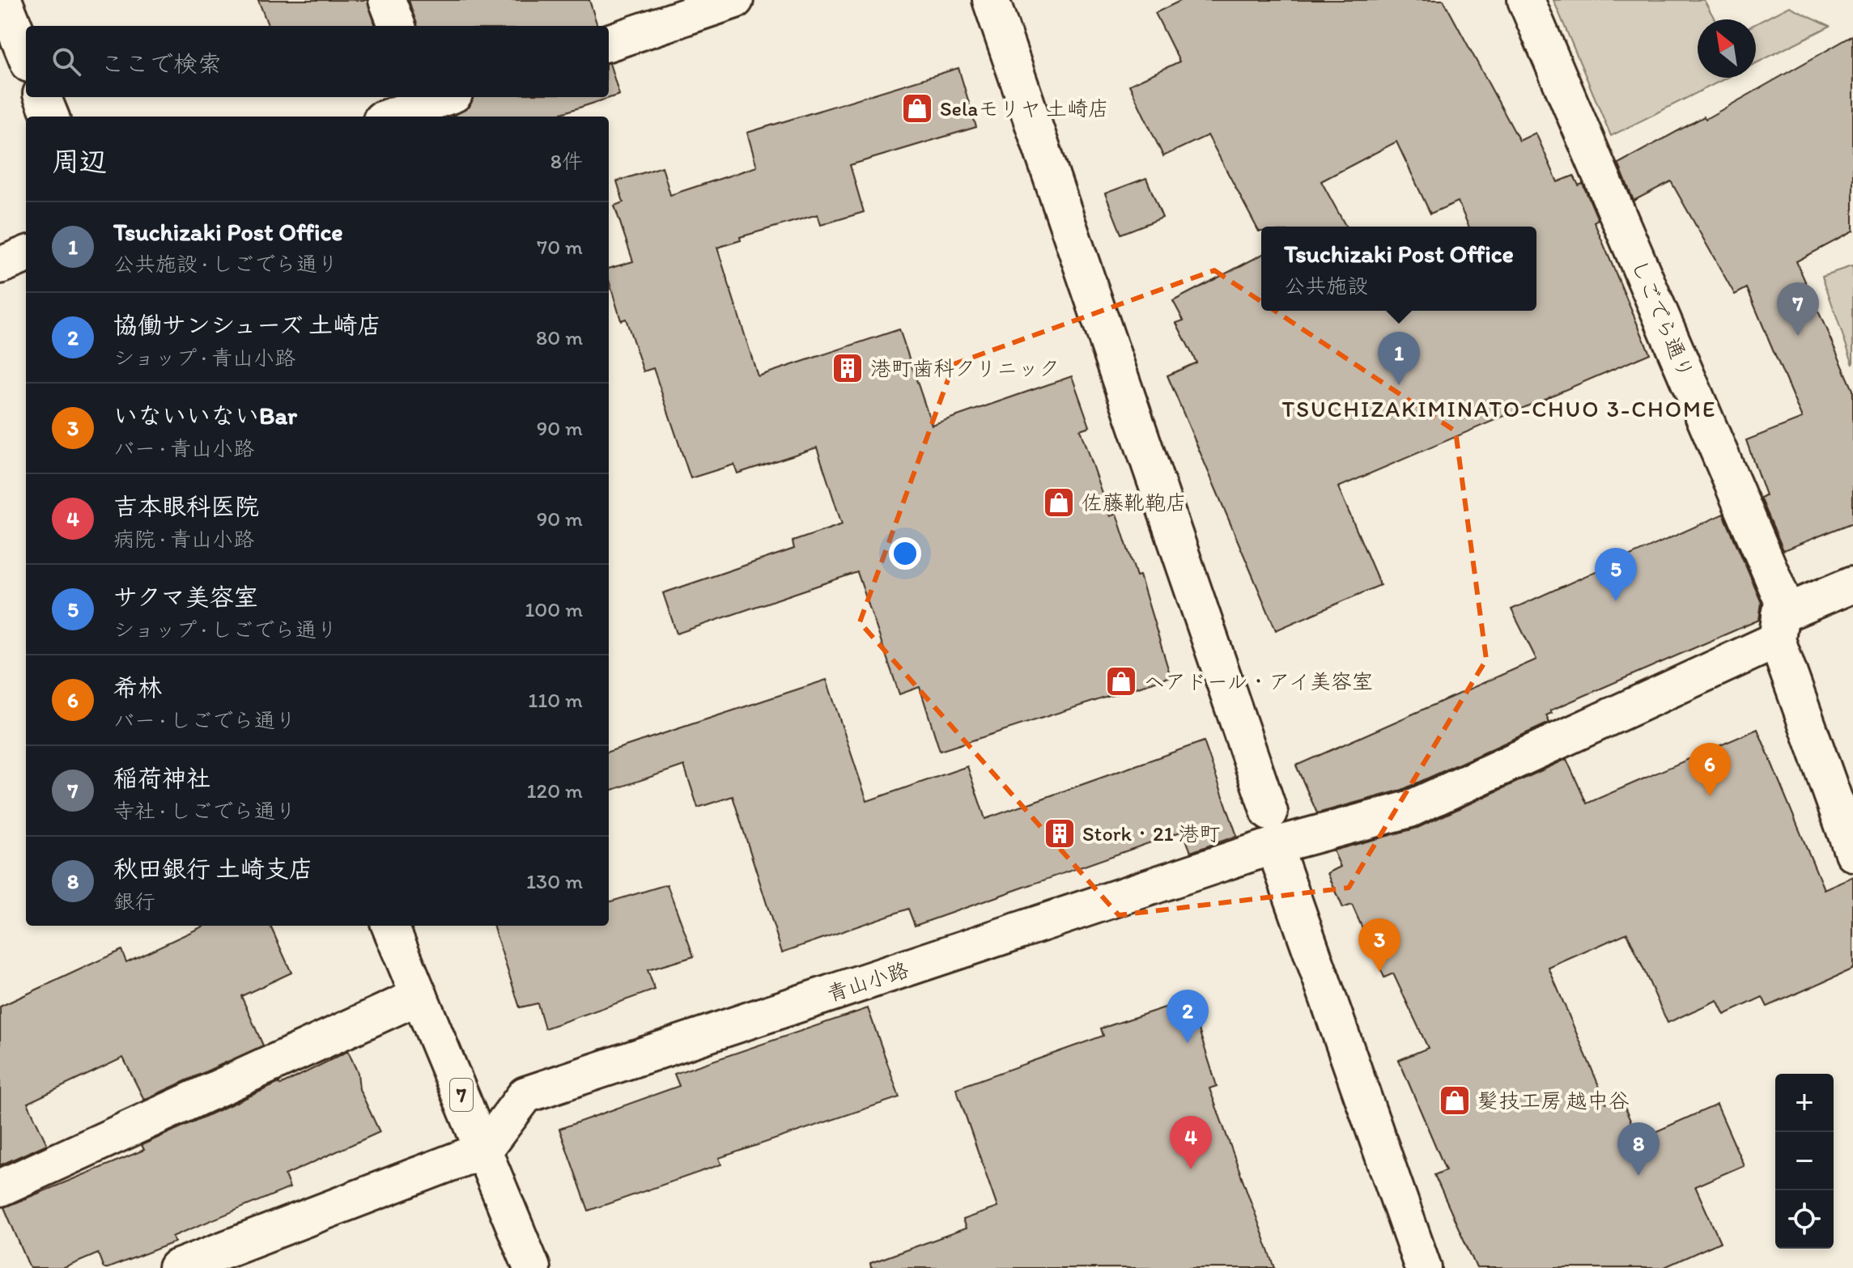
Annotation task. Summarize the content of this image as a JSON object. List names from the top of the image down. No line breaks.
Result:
{"streets":{"main road":["しごでら通り","青山小路","7"]},"crossings":[["しごでら通り","青山小路"],["青山小路","7"]],"districts":["TSUCHIZAKIMINATO-CHUO 3-CHOME"],"places":{"shop":["Selaモリヤ 土崎店","佐藤靴鞄店","ヘアドール・アイ美容室","髪技工房 越中谷"],"building":["港町歯科クリニック","Stork・21 港町"]},"north":"top left","page":{"search":"ここで検索","heading":["周辺","8件"],"list":[{"mark":"1","name":"Tsuchizaki Post Office","note":"公共施設 · しごでら通り","value":"70 m"},{"mark":"2","name":"協働サンシューズ 土崎店","note":"ショップ · 青山小路","value":"80 m"},{"mark":"3","name":"いないいないBar","note":"バー · 青山小路","value":"90 m"},{"mark":"4","name":"吉本眼科医院","note":"病院 · 青山小路","value":"90 m"},{"mark":"5","name":"サクマ美容室","note":"ショップ · しごでら通り","value":"100 m"},{"mark":"6","name":"希林","note":"バー · しごでら通り","value":"110 m"},{"mark":"7","name":"稲荷神社","note":"寺社 · しごでら通り","value":"120 m"},{"mark":"8","name":"秋田銀行 土崎支店","note":"銀行","value":"130 m"}],"popup":["Tsuchizaki Post Office","公共施設"],"pins":["7","1","5","6","3","2","4","8"],"map_buttons":["+","−"]}}
